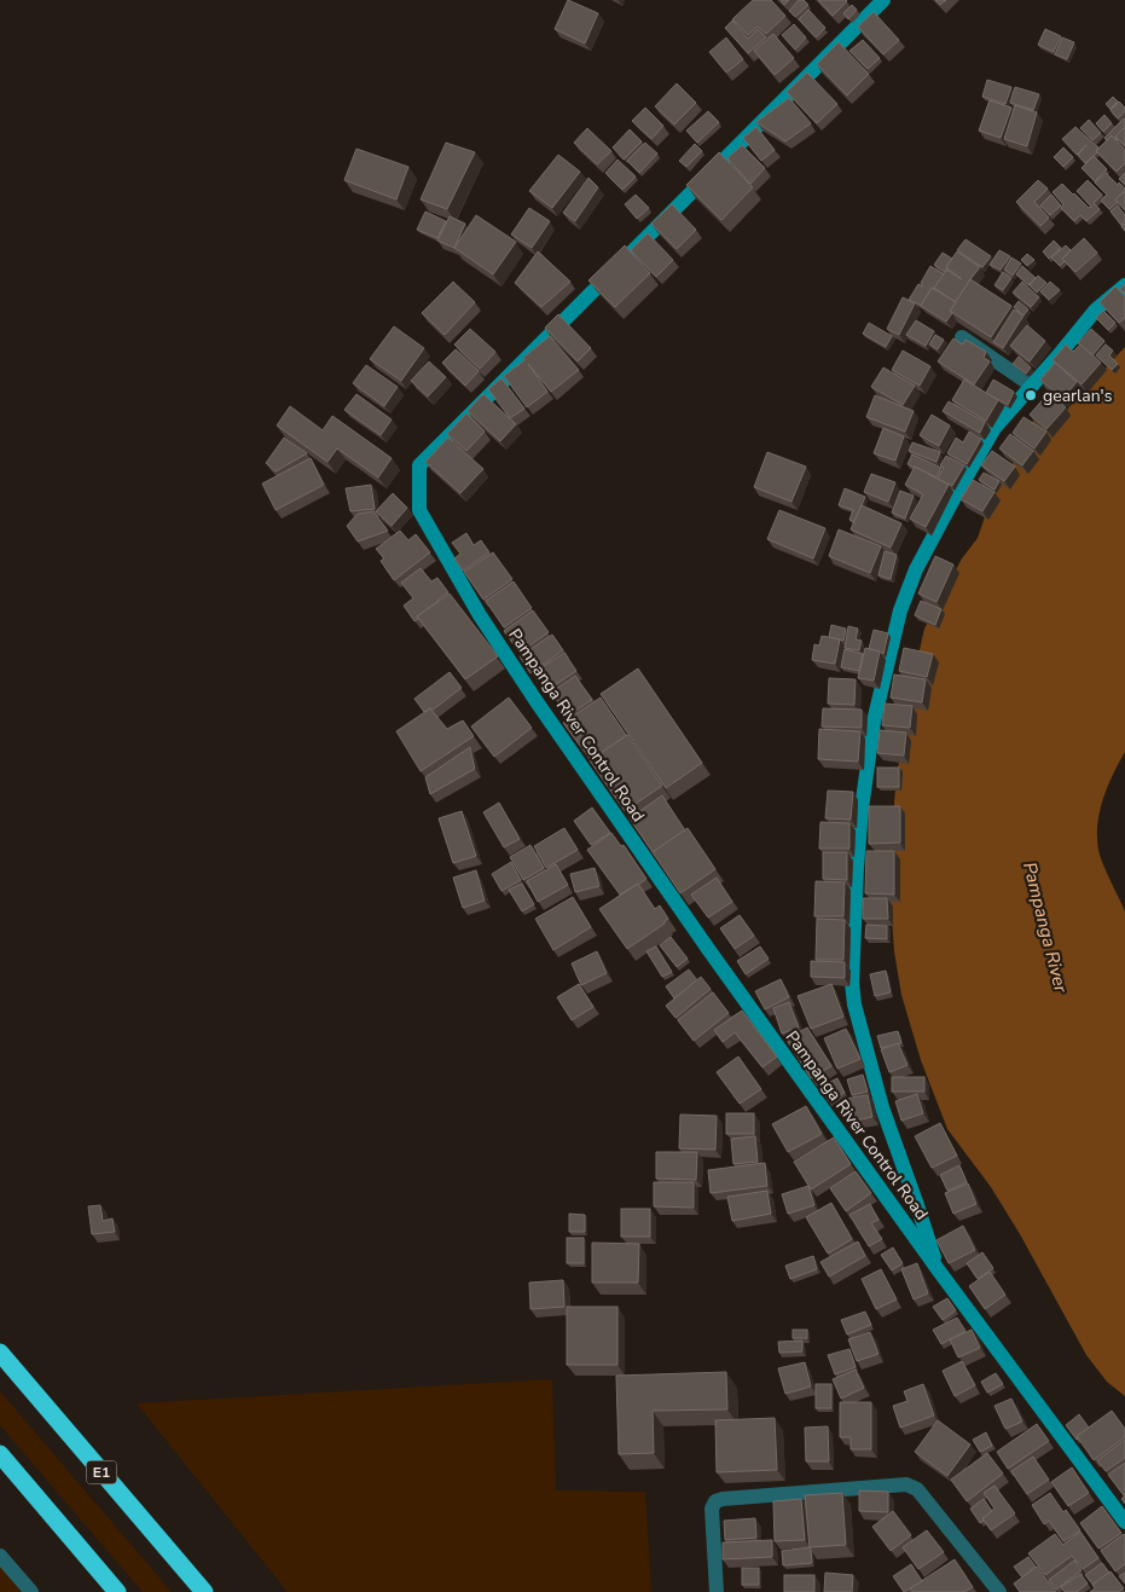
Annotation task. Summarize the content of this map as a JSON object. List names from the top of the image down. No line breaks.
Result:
{"streets":{"highway":["E1"],"street":["Pampanga River Control Road"]},"water":["Pampanga River"],"places":["gearlan's"]}
